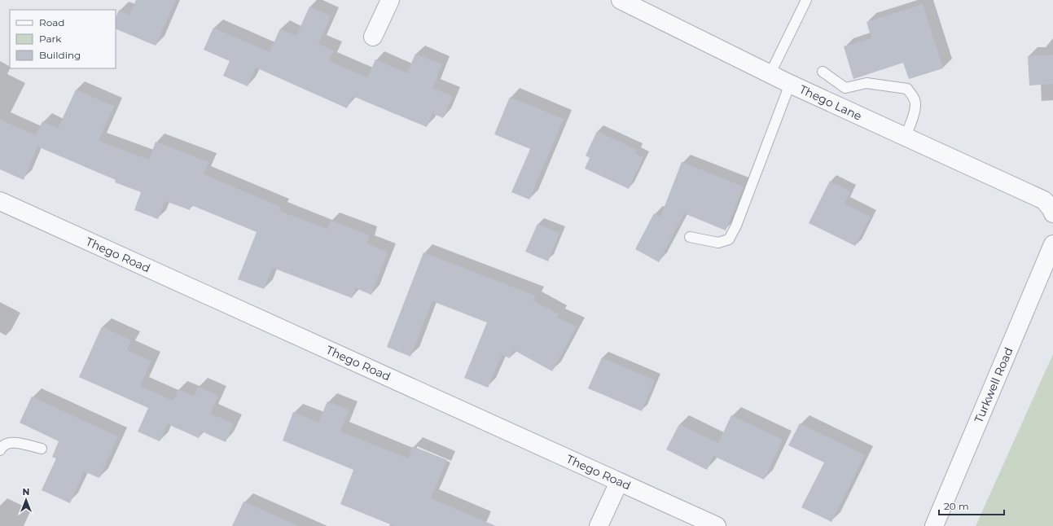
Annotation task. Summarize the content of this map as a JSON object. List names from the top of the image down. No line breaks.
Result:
{"streets":{"street":["Thego Lane","Thego Road","Turkwell Road"]},"legend":["Road","Park","Building"],"scale_bar":"20 m","north":"top"}
